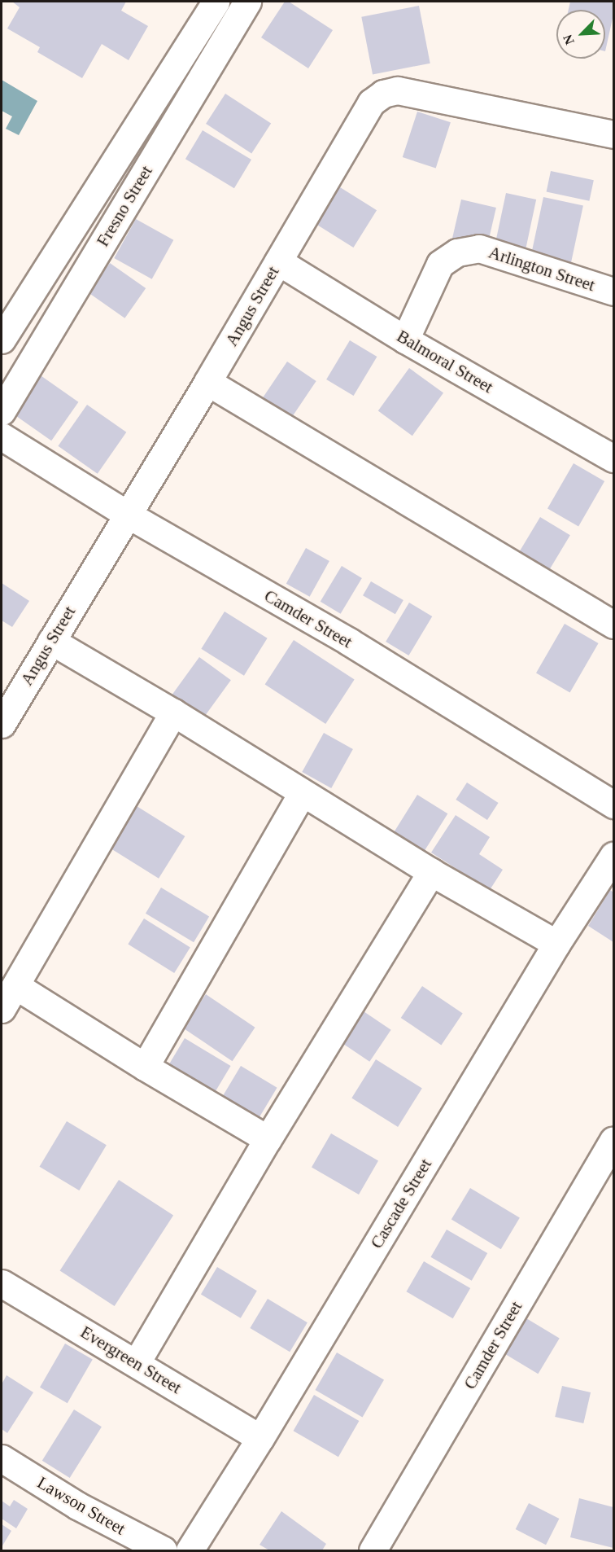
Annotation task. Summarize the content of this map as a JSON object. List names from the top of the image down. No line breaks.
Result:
{"streets":{"street":["Fresno Street","Arlington Street","Angus Street","Balmoral Street","Camder Street","Cascade Street","Evergreen Street","Lawson Street"]},"crossings":[["Arlington Street","Balmoral Street"],["Angus Street","Balmoral Street"],["Angus Street","Camder Street"],["Cascade Street","Evergreen Street"]],"north":"bottom left"}
